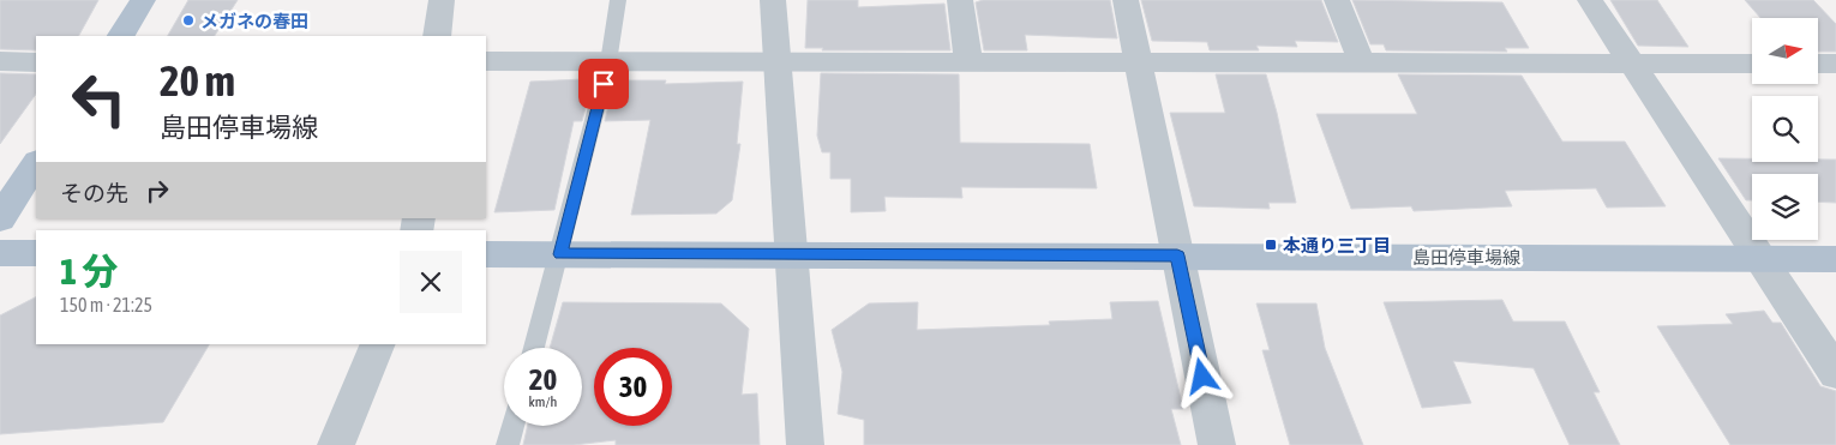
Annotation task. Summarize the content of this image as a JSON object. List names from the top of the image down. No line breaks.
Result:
{"streets":{"main road":["島田停車場線"]},"places":{"other":["メガネの春田"],"transit":["本通り三丁目"]},"north":"right","page":{"turn":["20 m","島田停車場線"],"then":"その先","heading":["1 分","150 m · 21:25"],"speed":"20 km/h","limit":"30"}}
